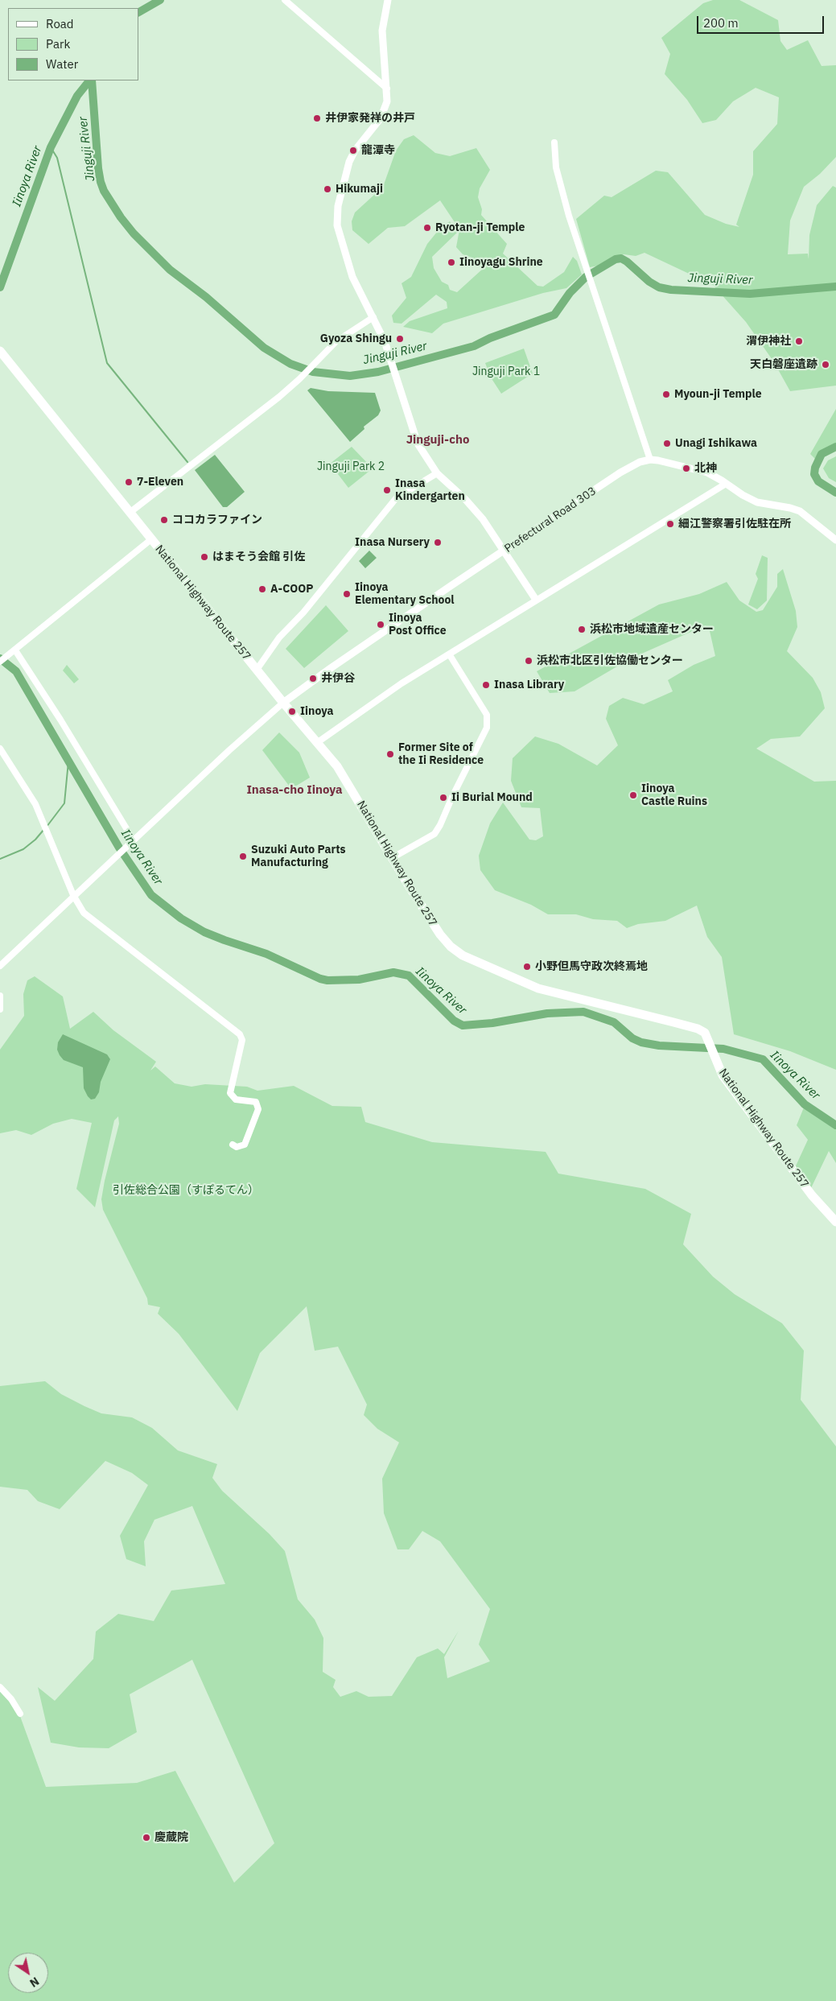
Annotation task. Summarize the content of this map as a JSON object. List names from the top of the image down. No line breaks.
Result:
{"streets":{"highway":["National Highway Route 257"],"main road":["Prefectural Road 303"]},"crossings":[["Prefectural Road 303","National Highway Route 257"]],"districts":["Jinguji-cho","Inasa-cho Iinoya"],"water":["Jinguji River","Iinoya River"],"parks":["Jinguji Park 1","Jinguji Park 2","引佐総合公園（すぽるてん）"],"places":["井伊家発祥の井戸","龍潭寺","Hikumaji","Ryotan-ji Temple","Iinoyagu Shrine","Gyoza Shingu","渭伊神社","天白磐座遺跡","Myoun-ji Temple","Unagi Ishikawa","北神","7-Eleven","Inasa Kindergarten","ココカラファイン","細江警察署引佐駐在所","Inasa Nursery","はまそう会館 引佐","A-COOP","Iinoya Elementary School","Iinoya Post Office","浜松市地域遺産センター","浜松市北区引佐協働センター","井伊谷","Inasa Library","Iinoya","Former Site of the Ii Residence","Iinoya Castle Ruins","Ii Burial Mound","Suzuki Auto Parts Manufacturing","小野但馬守政次終焉地","慶蔵院"],"legend":["Road","Park","Water"],"scale_bar":"200 m","north":"bottom right"}
